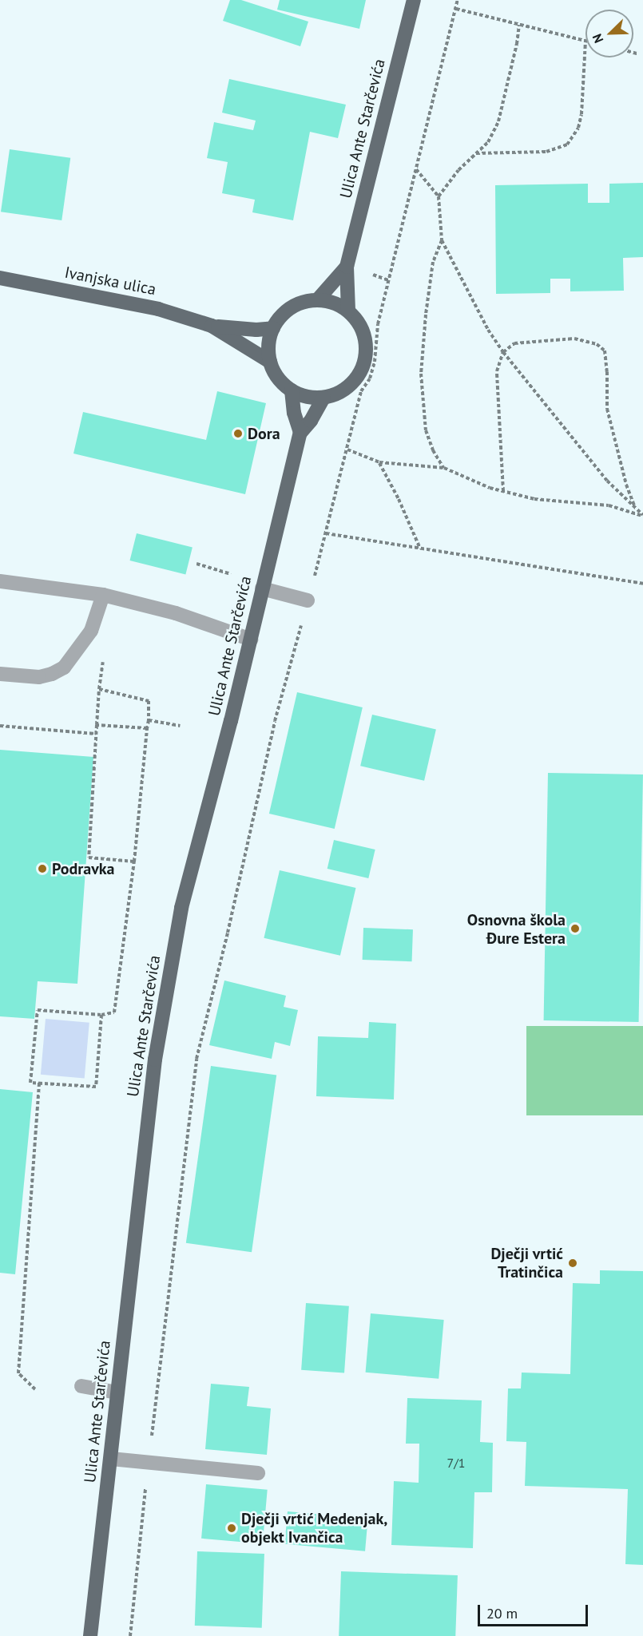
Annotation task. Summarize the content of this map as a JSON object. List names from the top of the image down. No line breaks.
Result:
{"streets":{"main road":["Ulica Ante Starčevića","Ivanjska ulica"]},"places":["Dora","Podravka","Osnovna škola Đure Estera","Dječji vrtić Tratinčica","Dječji vrtić Medenjak, objekt Ivančica"],"house_numbers":["7/1"],"scale_bar":"20 m","north":"bottom left"}
